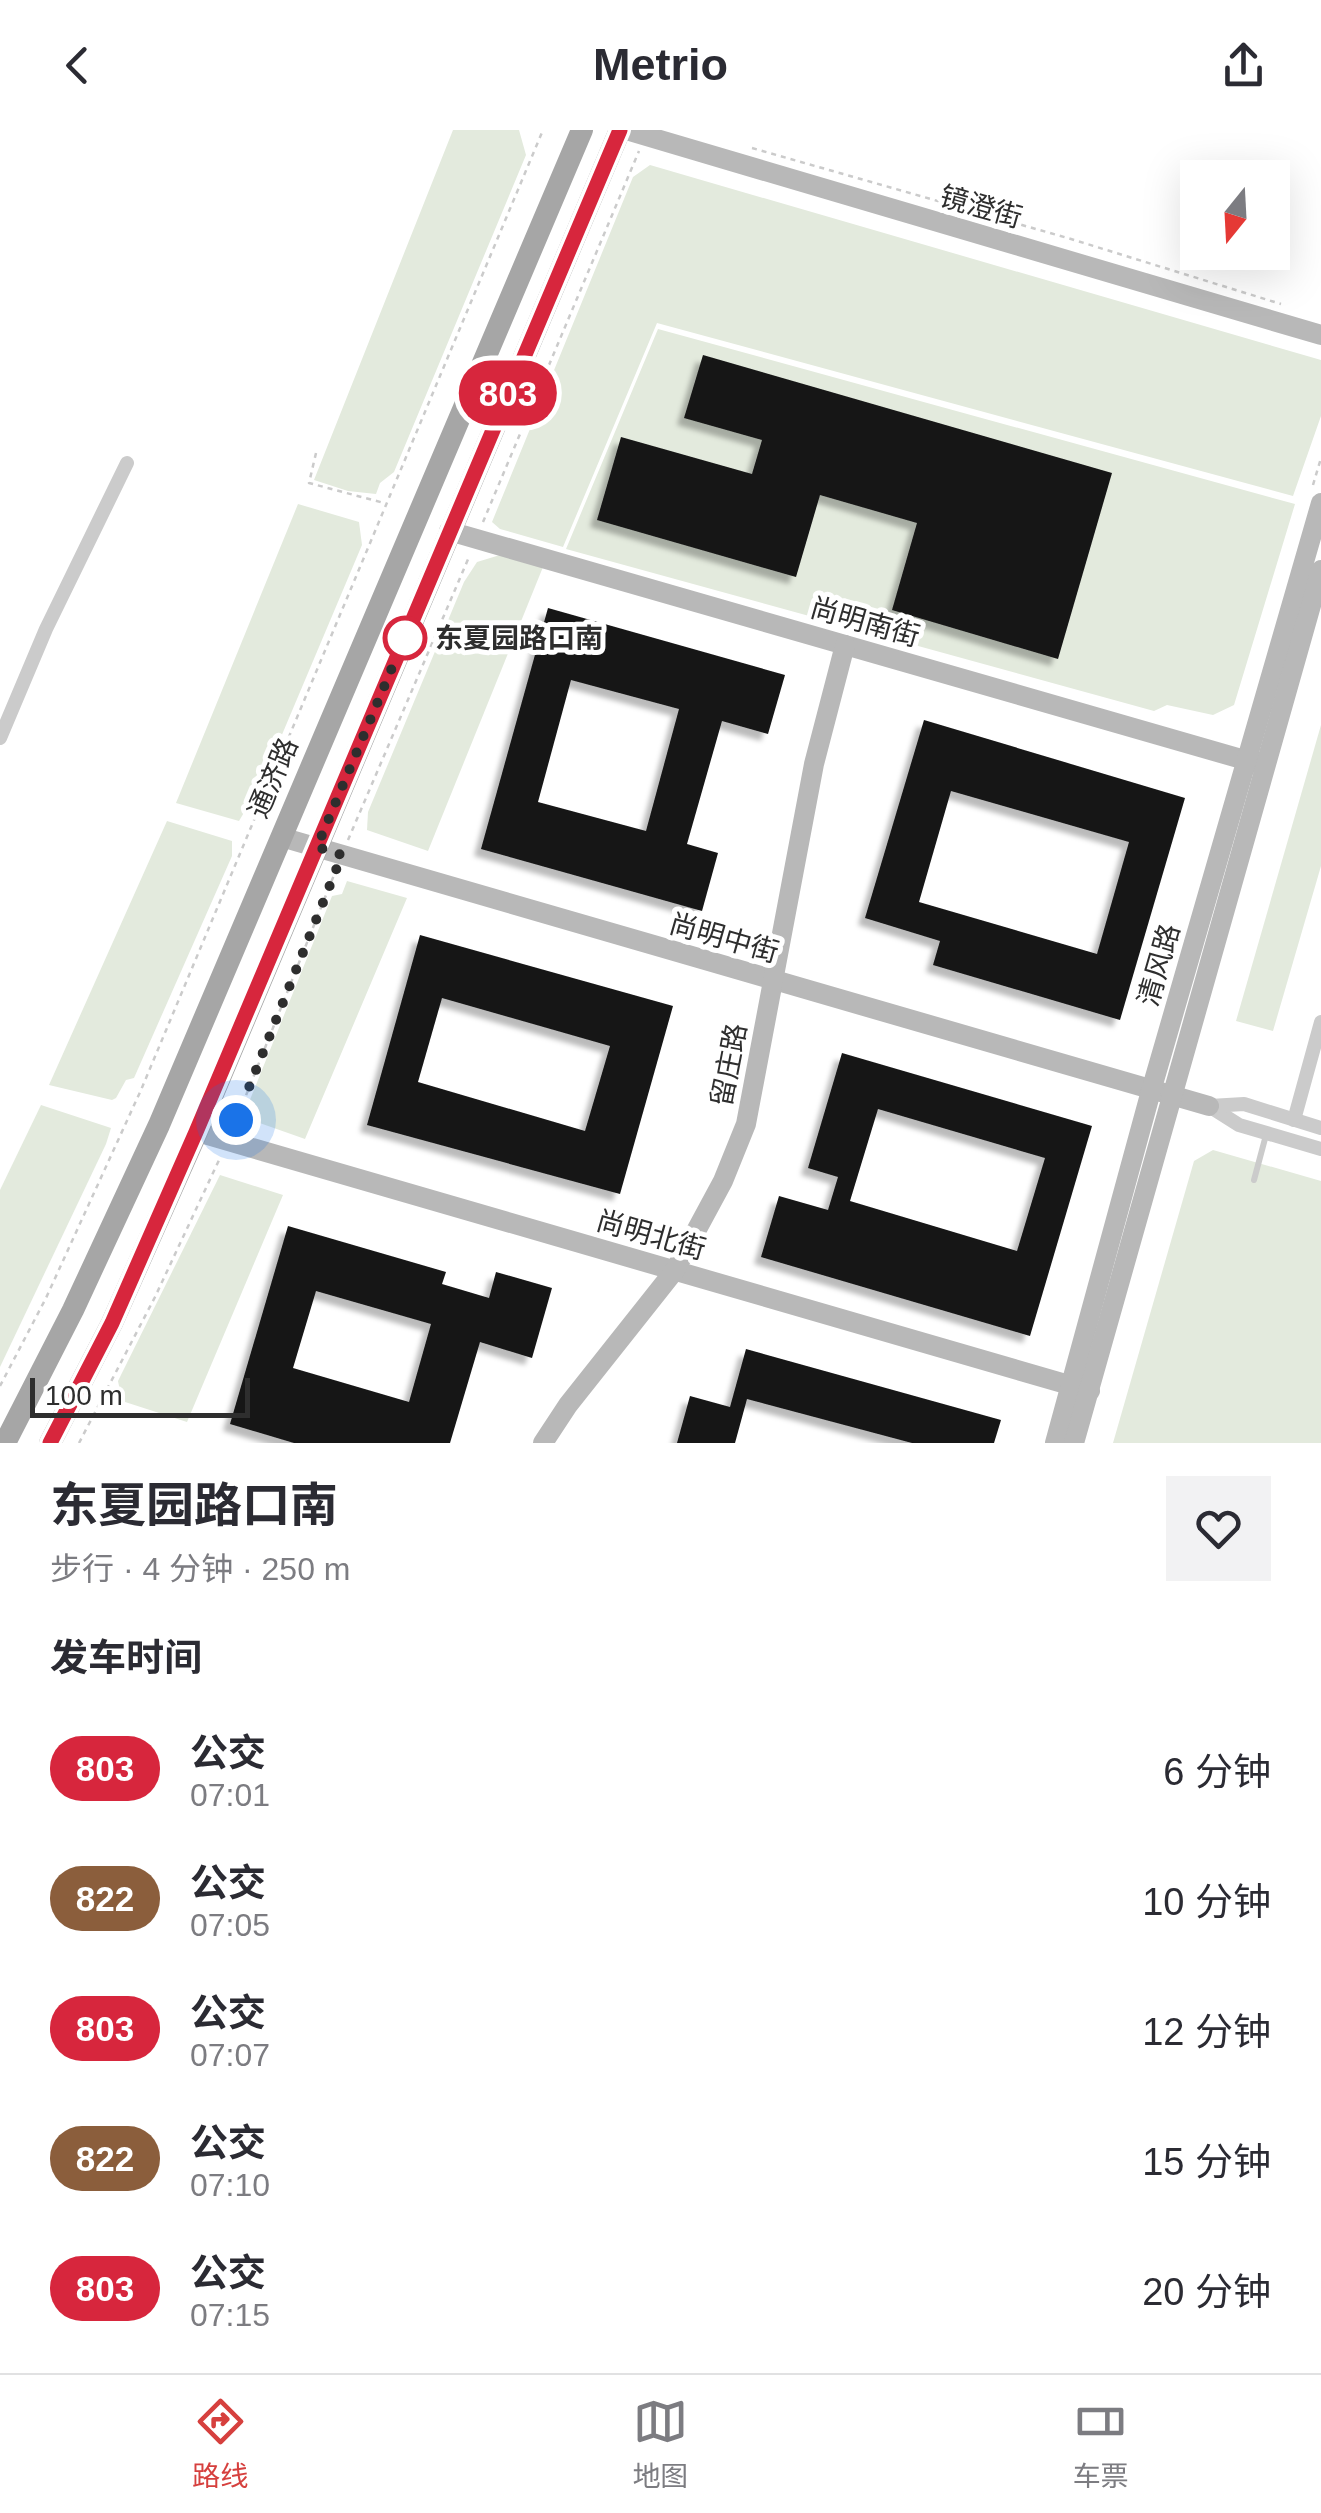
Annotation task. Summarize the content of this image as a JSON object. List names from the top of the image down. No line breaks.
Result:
{"streets":{"main road":["通济路"],"street":["镜澄街","尚明南街","尚明中街","清风路","留庄路","尚明北街"]},"crossings":[["尚明南街","清风路"],["尚明南街","留庄路"],["通济路","尚明中街"],["尚明中街","清风路"],["尚明中街","留庄路"],["清风路","尚明北街"],["留庄路","尚明北街"]],"places":["东夏园路口南"],"lines":["bus line 803"],"scale_bar":"100 m","north":"bottom","page":{"header":"Metrio","on_map":"803","scale":"100 m","heading":[["东夏园路口南","步行 · 4 分钟 · 250 m"],"发车时间"],"list":[{"mark":"803","name":"公交","note":"07:01","value":"6 分钟"},{"mark":"822","name":"公交","note":"07:05","value":"10 分钟"},{"mark":"803","name":"公交","note":"07:07","value":"12 分钟"},{"mark":"822","name":"公交","note":"07:10","value":"15 分钟"},{"mark":"803","name":"公交","note":"07:15","value":"20 分钟"}],"tabs":["路线","地图","车票"]}}
